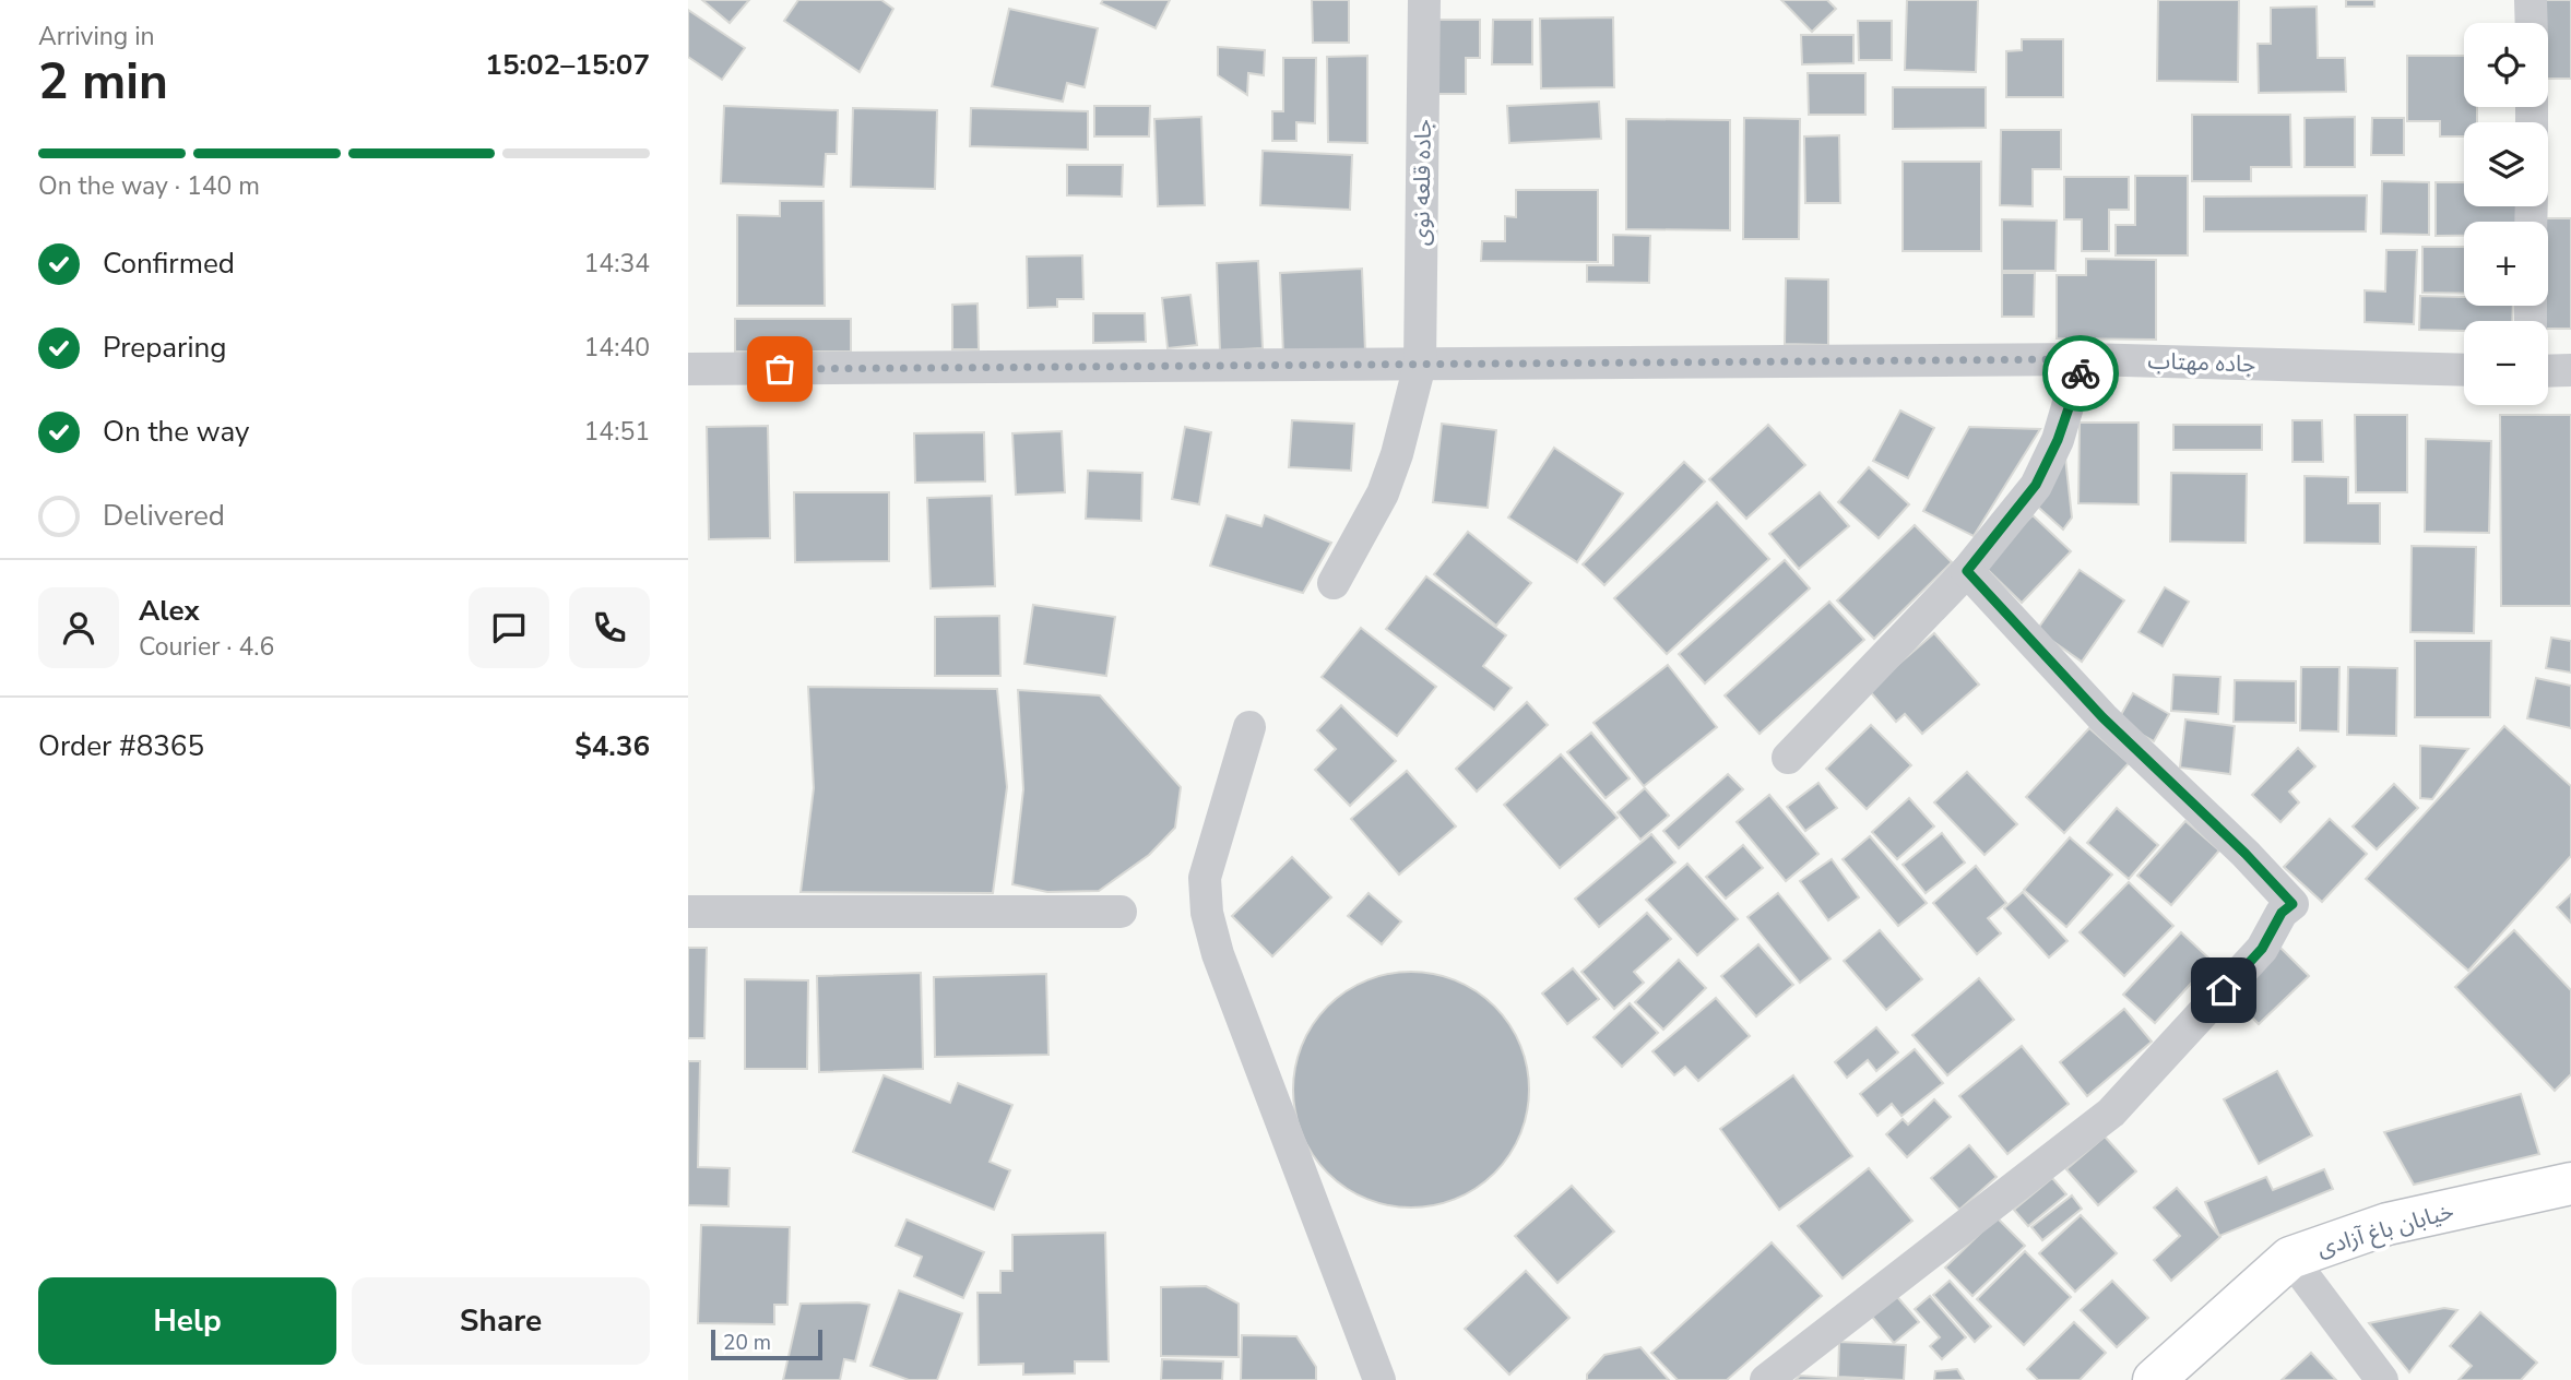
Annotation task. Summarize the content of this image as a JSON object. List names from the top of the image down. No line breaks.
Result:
{"streets":{"street":["جاده قلعه نوی","جاده مهتاب","خیابان باغ آزادی"]},"crossings":[["جاده قلعه نوی","جاده مهتاب"]],"scale_bar":"20 m","page":{"heading":["2 min","Arriving in","15:02–15:07"],"panel":["Alex","Courier · 4.6","Order #8365","$4.36"],"map_buttons":["+","−"],"bar":"On the way · 140 m","list":[["Confirmed","14:34"],["Preparing","14:40"],["On the way","14:51"],"Delivered"],"buttons":["Help","Share"],"scale":"20 m"}}
